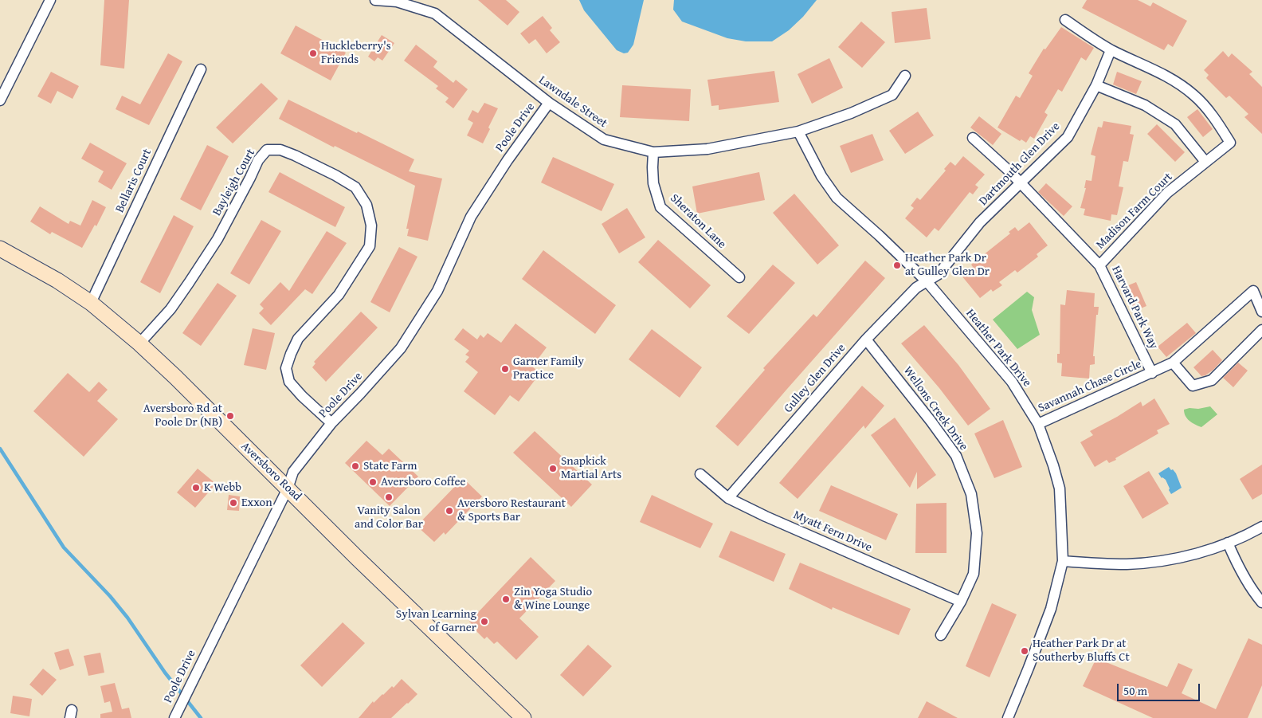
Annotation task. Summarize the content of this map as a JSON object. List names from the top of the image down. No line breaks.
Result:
{"streets":{"street":["Lawndale Street","Poole Drive","Dartmouth Glen Drive","Bellaris Court","Bayleigh Court","Madison Farm Court","Sheraton Lane","Harvard Park Way","Heather Park Drive","Gulley Glen Drive","Savannah Chase Circle","Wellons Creek Drive","Aversboro Road","Myatt Fern Drive"]},"crossings":[["Lawndale Street","Poole Drive"],["Lawndale Street","Sheraton Lane"],["Lawndale Street","Heather Park Drive"],["Poole Drive","Bayleigh Court"],["Poole Drive","Aversboro Road"],["Dartmouth Glen Drive","Madison Farm Court"],["Dartmouth Glen Drive","Harvard Park Way"],["Dartmouth Glen Drive","Heather Park Drive"],["Dartmouth Glen Drive","Gulley Glen Drive"],["Bellaris Court","Aversboro Road"],["Bayleigh Court","Aversboro Road"],["Madison Farm Court","Harvard Park Way"],["Harvard Park Way","Savannah Chase Circle"],["Heather Park Drive","Gulley Glen Drive"],["Heather Park Drive","Savannah Chase Circle"],["Gulley Glen Drive","Wellons Creek Drive"],["Gulley Glen Drive","Myatt Fern Drive"],["Wellons Creek Drive","Myatt Fern Drive"]],"places":["Huckleberry's Friends","Heather Park Dr at Gulley Glen Dr","Garner Family Practice","Aversboro Rd at Poole Dr (NB)","State Farm","Snapkick Martial Arts","Aversboro Coffee","K Webb","Vanity Salon and Color Bar","Exxon","Aversboro Restaurant & Sports Bar","Zin Yoga Studio & Wine Lounge","Sylvan Learning of Garner","Heather Park Dr at Southerby Bluffs Ct"],"scale_bar":"50 m"}
